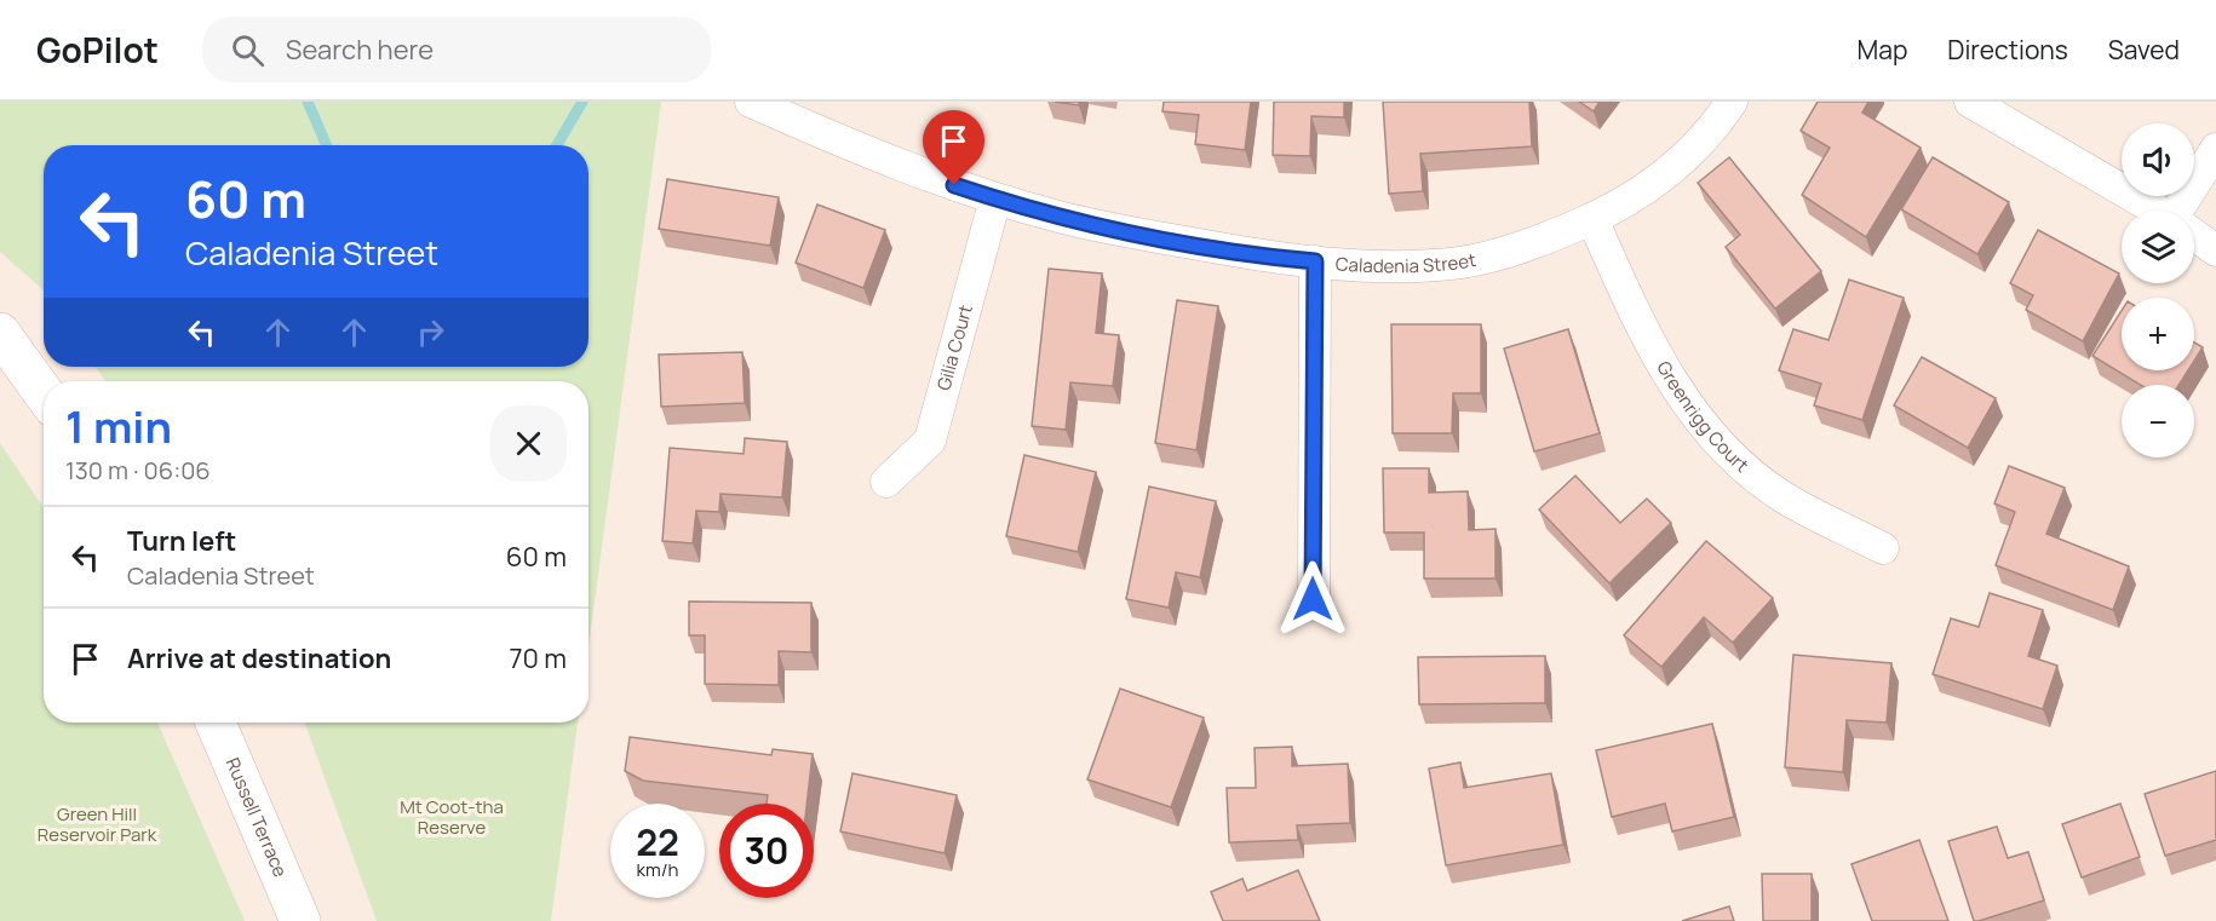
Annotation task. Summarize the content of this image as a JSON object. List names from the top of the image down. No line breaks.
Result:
{"streets":{"main road":["Russell Terrace"],"street":["Caladenia Street","Gilia Court","Greenrigg Court"]},"crossings":[["Caladenia Street","Gilia Court"],["Caladenia Street","Greenrigg Court"]],"parks":["Mt Coot-tha Reserve","Green Hill Reservoir Park"],"page":{"header":"GoPilot","search":"Search here","nav":["Map","Directions","Saved"],"map_buttons":["+","−"],"turn":["60 m","Caladenia Street"],"heading":["1 min","130 m · 06:06"],"list":[{"name":"Turn left","note":"Caladenia Street","value":"60 m"},{"name":"Arrive at destination","value":"70 m"}],"speed":"22 km/h","limit":"30"}}
